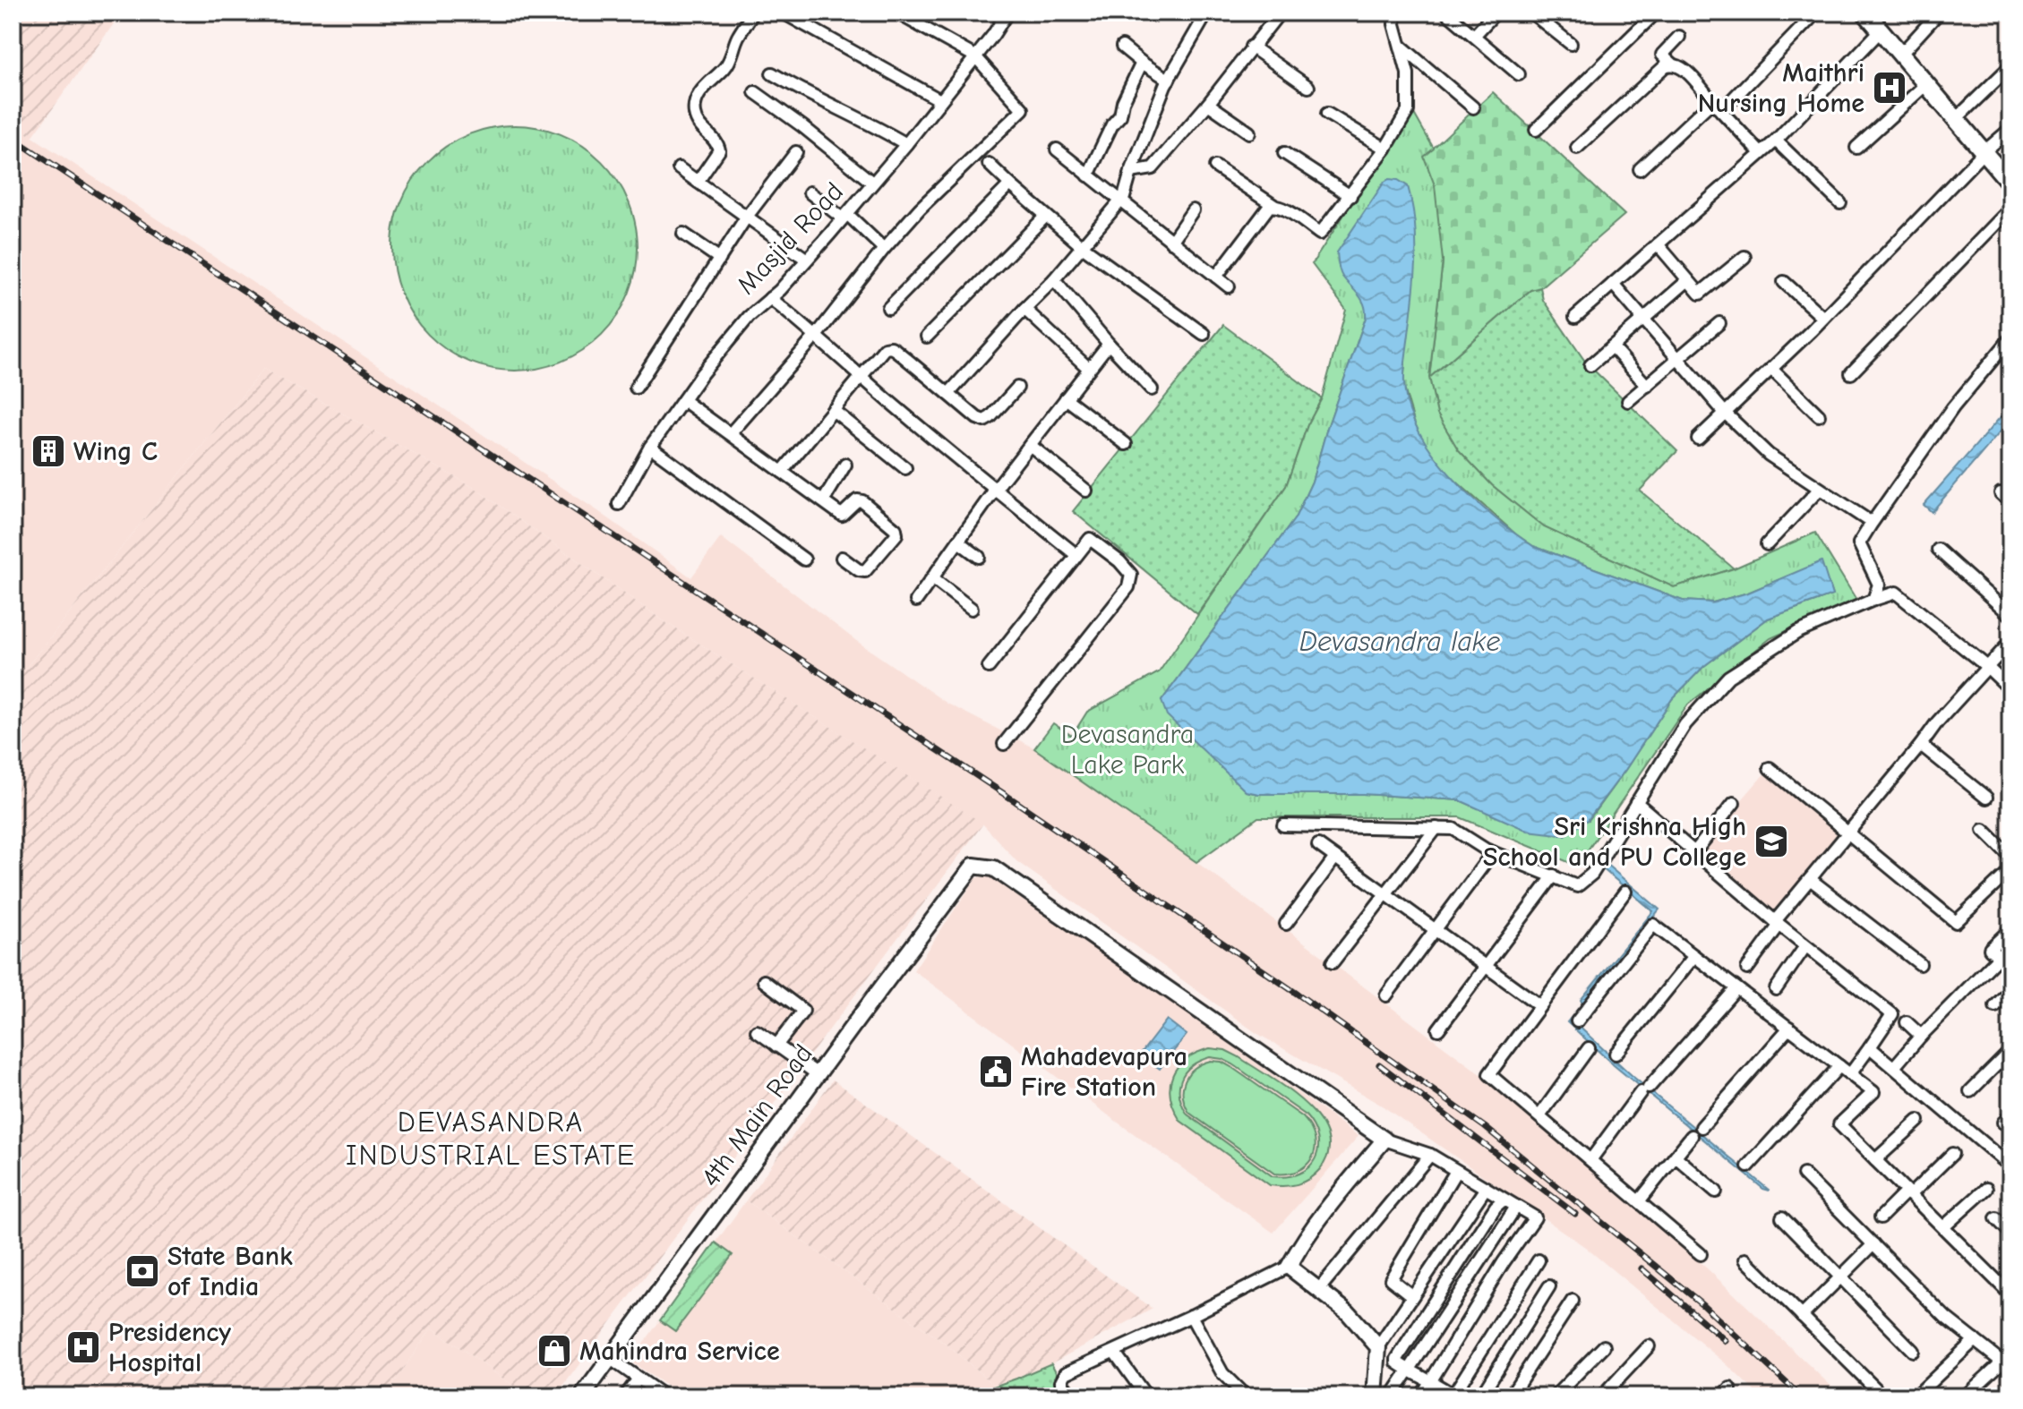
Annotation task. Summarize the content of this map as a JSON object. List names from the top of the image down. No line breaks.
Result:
{"streets":{"street":["Masjid Road","4th Main Road"]},"districts":["DEVASANDRA INDUSTRIAL ESTATE"],"water":["Devasandra lake"],"parks":["Devasandra Lake Park"],"places":{"hospital":["Maithri Nursing Home","Presidency Hospital"],"building":["Wing C"],"school or university":["Sri Krishna High School and PU College"],"public building":["Mahadevapura Fire Station"],"bank":["State Bank of India"],"shop":["Mahindra Service"]}}
